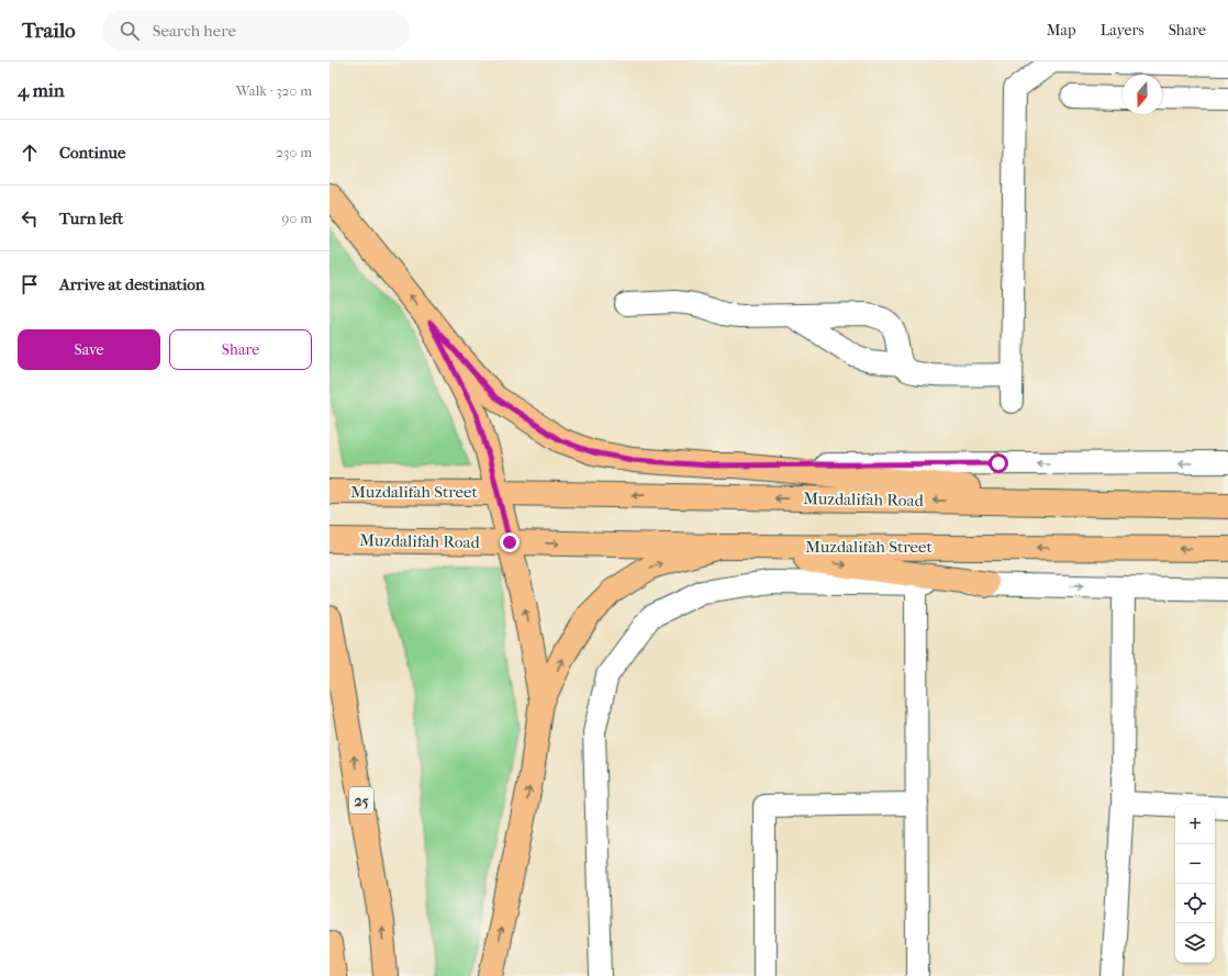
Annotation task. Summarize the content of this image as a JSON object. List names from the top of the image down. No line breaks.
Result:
{"streets":{"main road":["Muzdalifah Street","Muzdalifah Road","25"]},"crossings":[["Muzdalifah Street","Muzdalifah Road"]],"north":"bottom","page":{"header":"Trailo","search":"Search here","nav":["Map","Layers","Share"],"heading":["4 min","Walk · 320 m"],"list":[["Continue","230 m"],["Turn left","90 m"],"Arrive at destination"],"buttons":["Save","Share"],"map_buttons":["+","−"]}}
